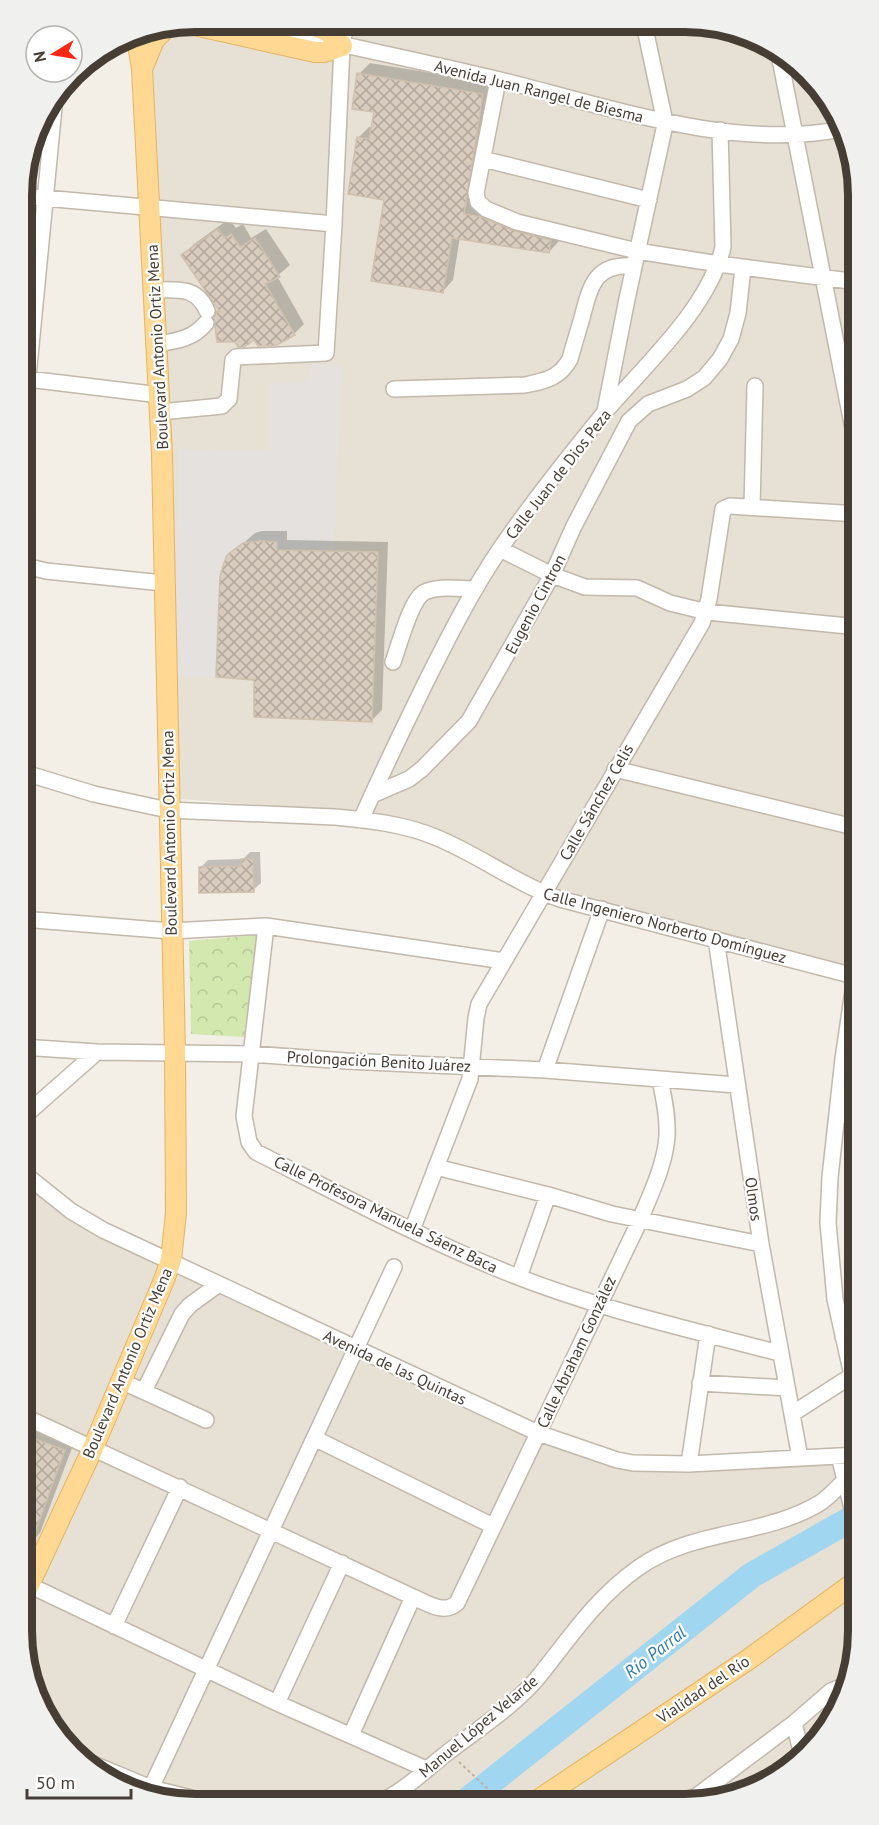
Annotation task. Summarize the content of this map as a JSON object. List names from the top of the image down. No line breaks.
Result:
{"streets":{"main road":["Boulevard Antonio Ortiz Mena","Vialidad del Río"],"street":["Avenida Juan Rangel de Biesma","Calle Juan de Dios Peza","Eugenio Cintron","Calle Sánchez Celis","Calle Ingeniero Norberto Domínguez","Prolongación Benito Juárez","Olmos","Calle Profesora Manuela Sáenz Baca","Calle Abraham González","Avenida de las Quintas","Manuel López Velarde"]},"crossings":[["Avenida Juan Rangel de Biesma","Calle Juan de Dios Peza"],["Boulevard Antonio Ortiz Mena","Calle Ingeniero Norberto Domínguez"],["Boulevard Antonio Ortiz Mena","Prolongación Benito Juárez"],["Boulevard Antonio Ortiz Mena","Avenida de las Quintas"],["Calle Juan de Dios Peza","Eugenio Cintron"],["Calle Juan de Dios Peza","Calle Ingeniero Norberto Domínguez"],["Calle Sánchez Celis","Calle Ingeniero Norberto Domínguez"],["Calle Sánchez Celis","Prolongación Benito Juárez"],["Calle Sánchez Celis","Calle Profesora Manuela Sáenz Baca"],["Calle Ingeniero Norberto Domínguez","Olmos"],["Prolongación Benito Juárez","Olmos"],["Prolongación Benito Juárez","Calle Profesora Manuela Sáenz Baca"],["Prolongación Benito Juárez","Calle Abraham González"],["Olmos","Calle Profesora Manuela Sáenz Baca"],["Olmos","Avenida de las Quintas"],["Calle Profesora Manuela Sáenz Baca","Calle Abraham González"],["Calle Abraham González","Avenida de las Quintas"]],"water":["Río Parral"],"scale_bar":"50 m","north":"left"}
